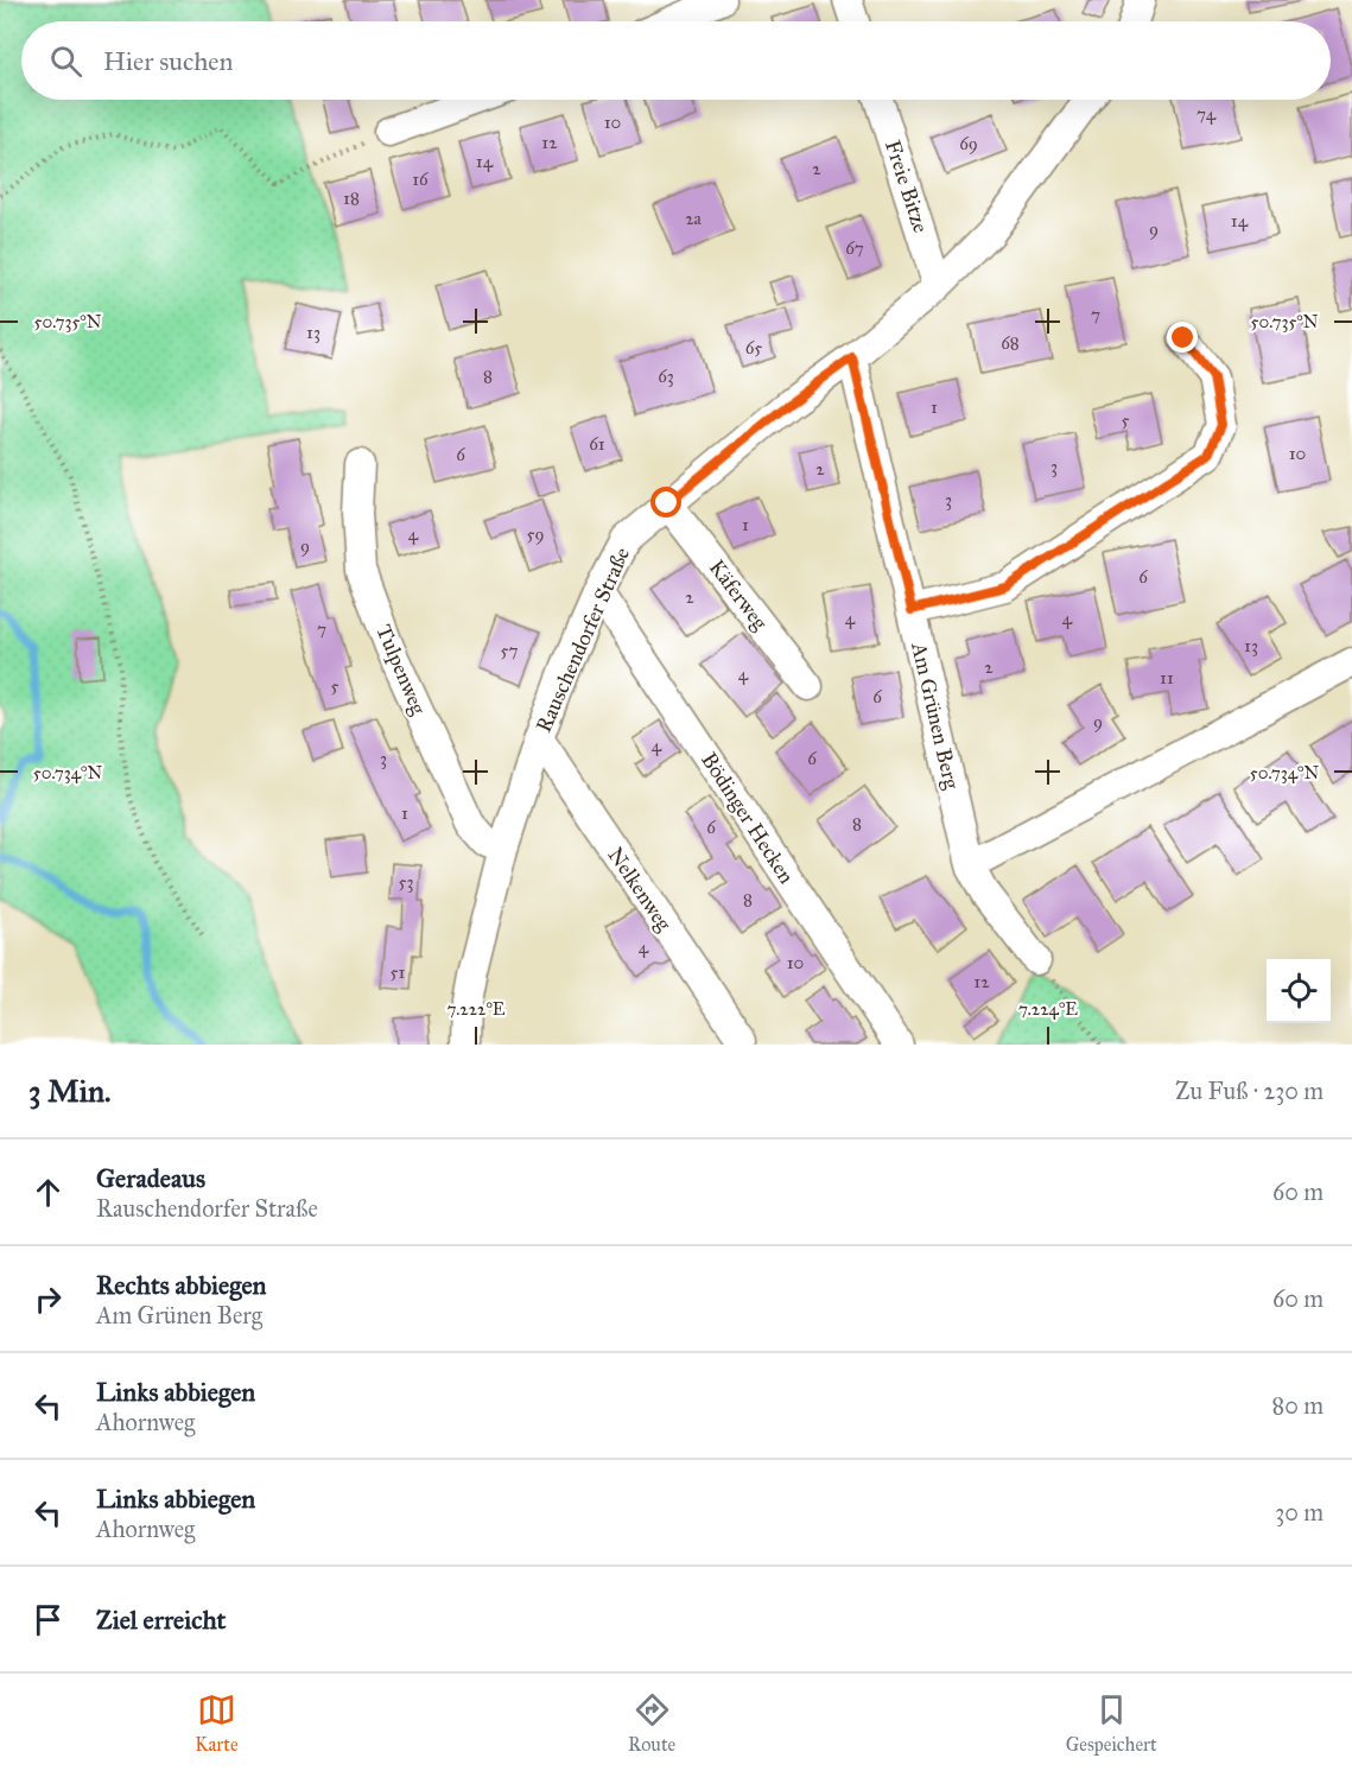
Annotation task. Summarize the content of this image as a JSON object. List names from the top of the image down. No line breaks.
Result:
{"streets":{"street":["Freie Bitze","Käferweg","Rauschendorfer Straße","Tulpenweg","Am Grünen Berg","Bödinger Hecken","Nelkenweg"]},"crossings":[["Freie Bitze","Rauschendorfer Straße"],["Käferweg","Rauschendorfer Straße"],["Rauschendorfer Straße","Tulpenweg"],["Rauschendorfer Straße","Am Grünen Berg"],["Rauschendorfer Straße","Bödinger Hecken"],["Rauschendorfer Straße","Nelkenweg"]],"house_numbers":["74","10","12","69","14","2","16","18","2a","14","9","67","7","13","68","65","8","63","1","5","61","10","6","3","2","3","1","4","59","9","6","2","4","4","7","13","57","2","4","11","5","6","9","4","3","6","1","8","6","53","8","4","10","51","12"],"page":{"search":"Hier suchen","heading":["3 Min.","Zu Fuß · 230 m"],"list":[["Geradeaus","Rauschendorfer Straße","60 m"],["Rechts abbiegen","Am Grünen Berg","60 m"],["Links abbiegen","Ahornweg","80 m"],["Links abbiegen","Ahornweg","30 m"],"Ziel erreicht"],"nav":["Karte","Route","Gespeichert"]},"coordinates":["50.735°N","50.734°N","7.222°E","7.224°E"]}
